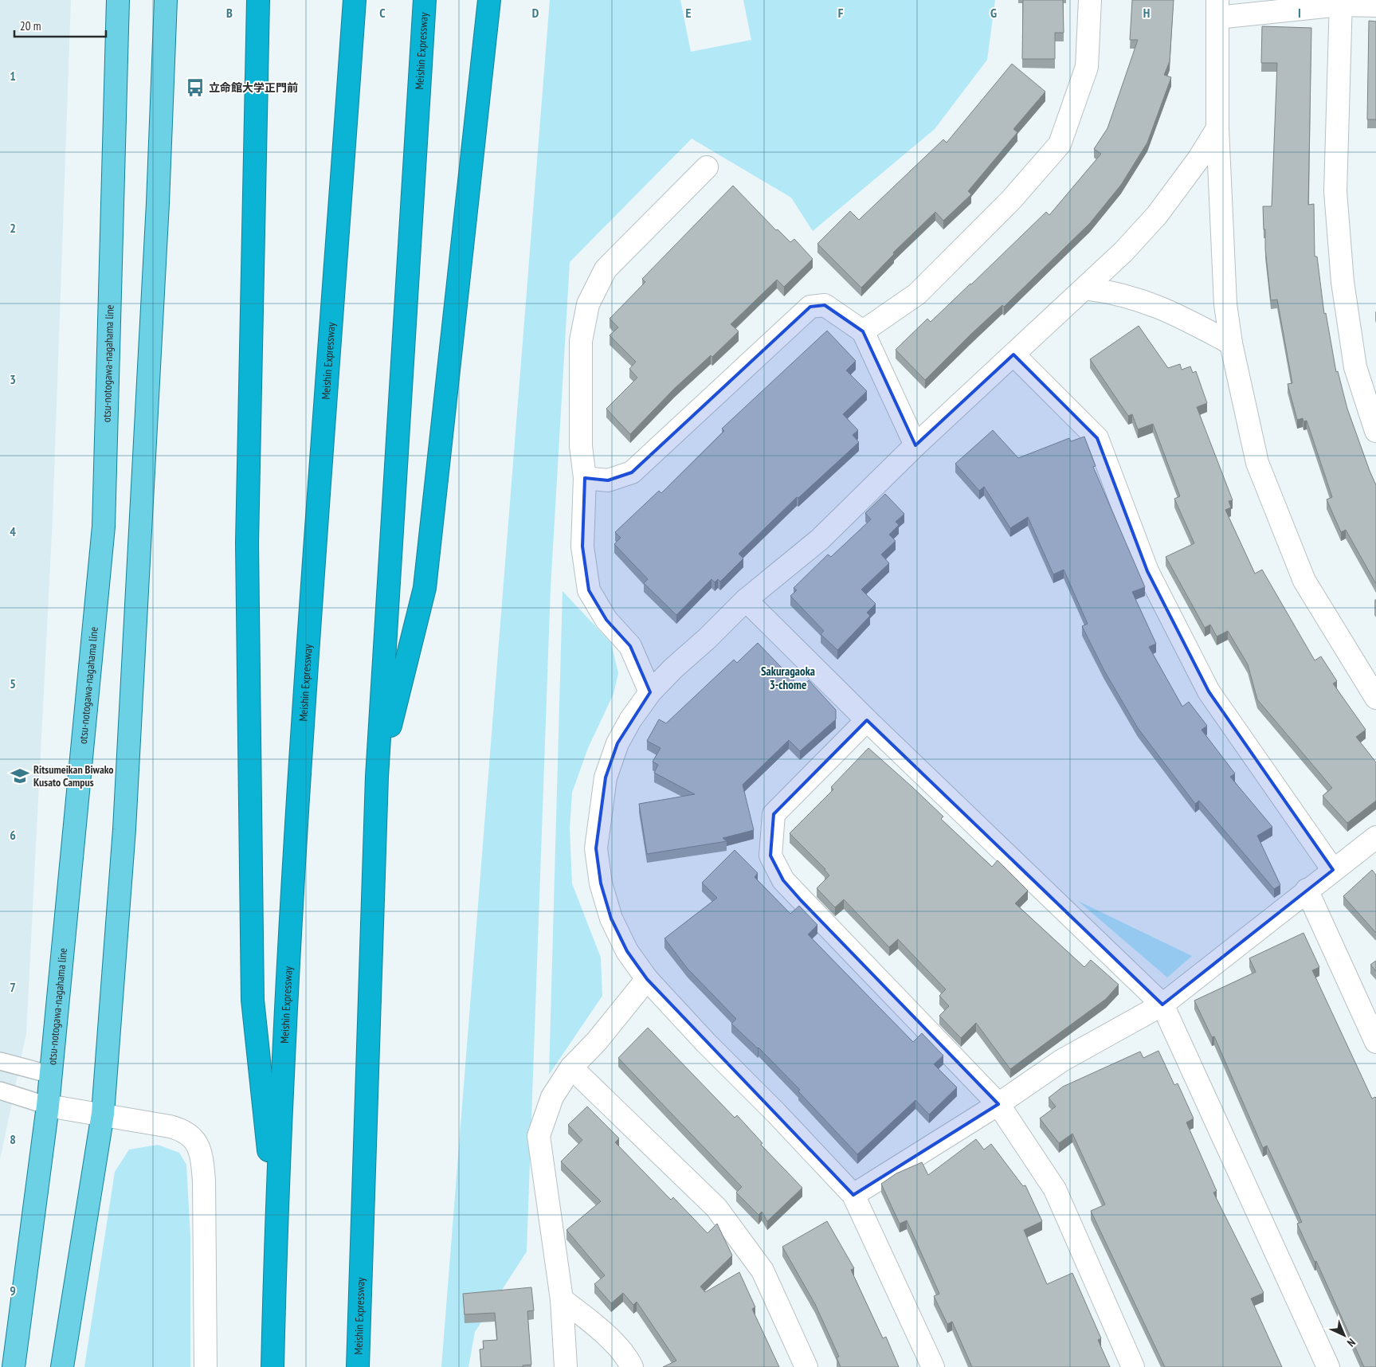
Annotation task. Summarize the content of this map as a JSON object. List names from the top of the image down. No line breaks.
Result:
{"streets":{"highway":["Meishin Expressway"],"main road":["otsu-notogawa-nagahama line"]},"districts":["Sakuragaoka 3-chome"],"places":{"bus stop":["立命館大学正門前"],"school or university":["Ritsumeikan Biwako Kusato Campus"]},"scale_bar":"20 m","north":"bottom right","grid":{"columns":["B","C","D","E","F","G","H","I"],"rows":["1","2","3","4","5","6","7","8","9"]}}
